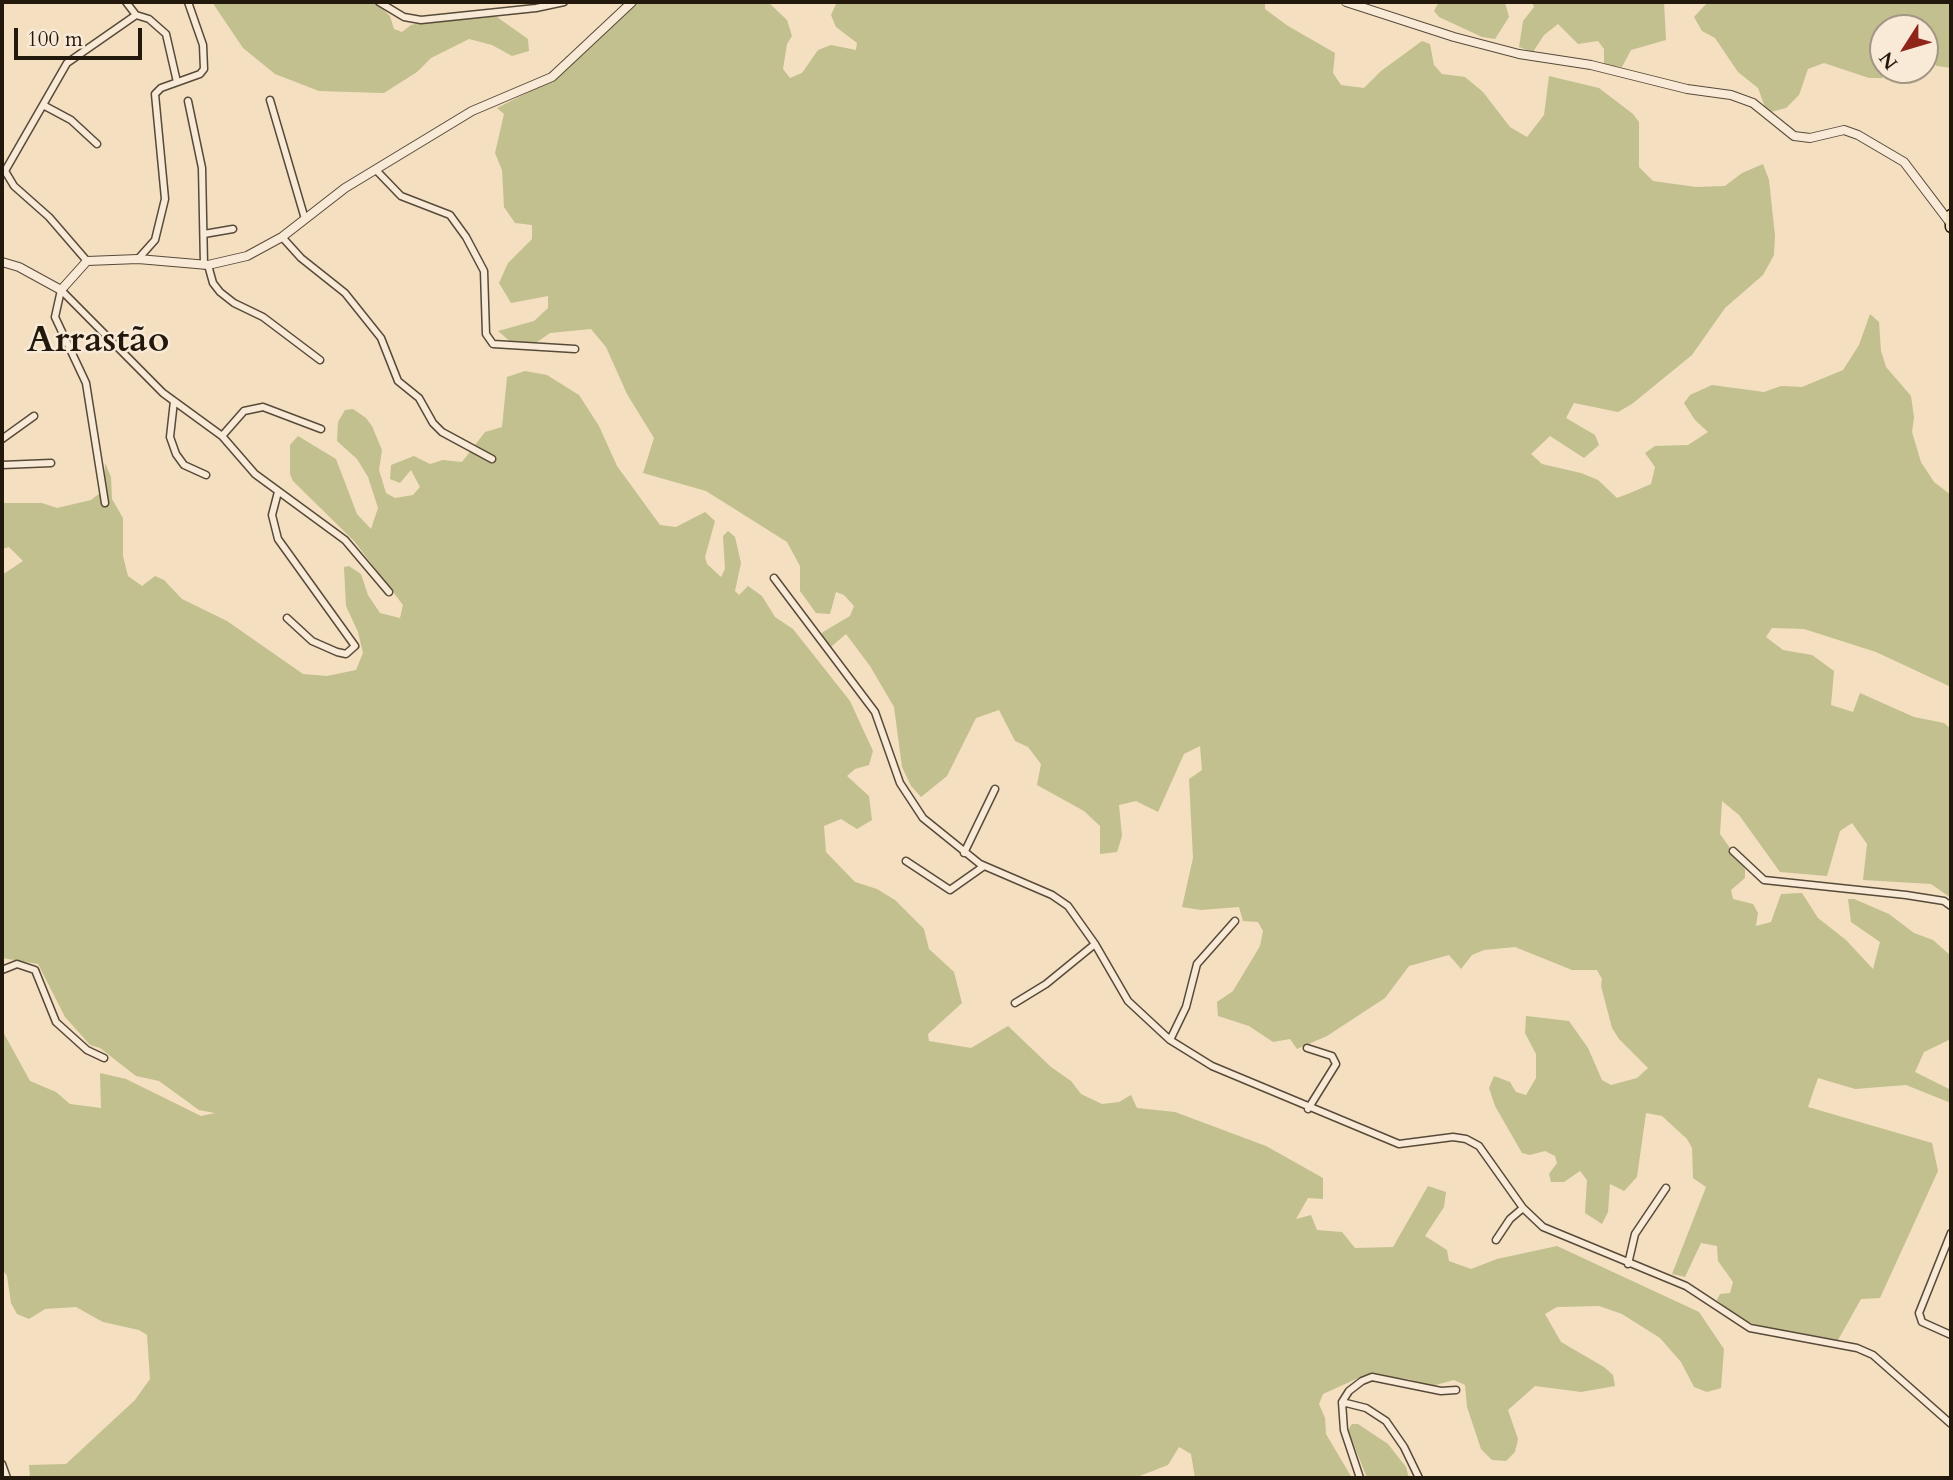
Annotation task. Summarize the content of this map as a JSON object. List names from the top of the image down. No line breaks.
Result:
{"districts":["Arrastão"],"scale_bar":"100 m","north":"bottom left"}
